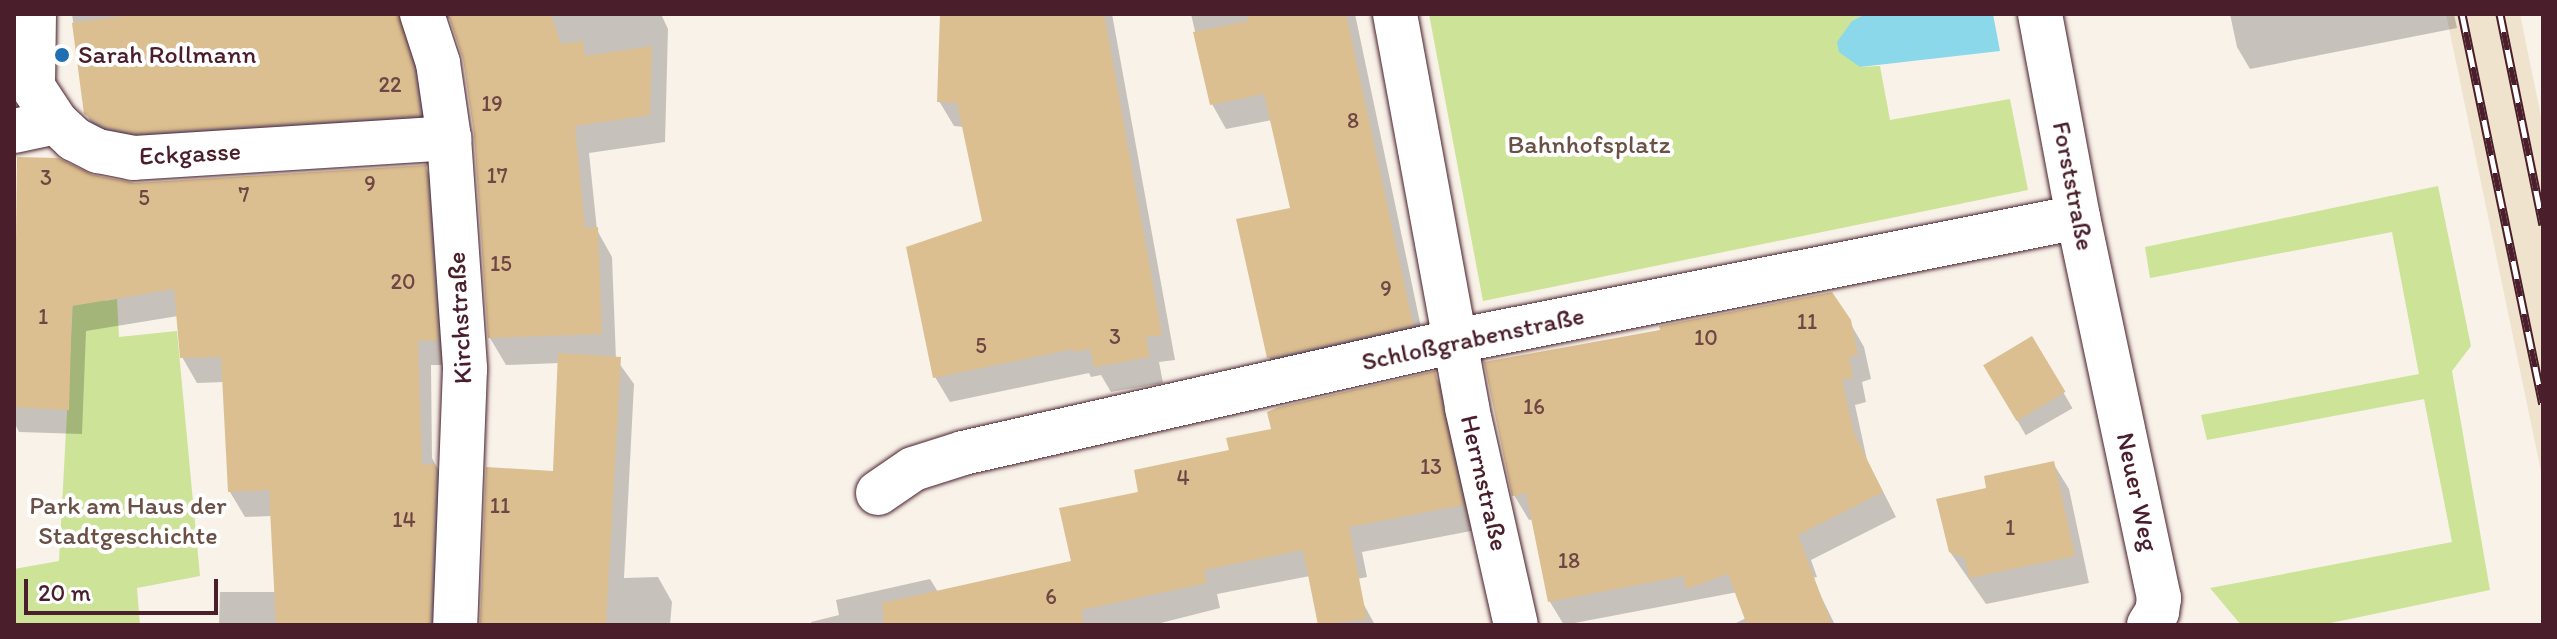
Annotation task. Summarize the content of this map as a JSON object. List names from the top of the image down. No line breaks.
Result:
{"streets":{"street":["Eckgasse","Forststraße","Kirchstraße","Schloßgrabenstraße","Herrnstraße","Neuer Weg"]},"crossings":[["Eckgasse","Kirchstraße"],["Forststraße","Schloßgrabenstraße"],["Forststraße","Neuer Weg"],["Schloßgrabenstraße","Herrnstraße"]],"parks":["Bahnhofsplatz","Park am Haus der Stadtgeschichte"],"places":["Sarah Rollmann"],"house_numbers":["22","19","8","17","3","9","7","5","15","20","9","1","11","3","10","5","16","13","4","11","14","1","18","6"],"scale_bar":"20 m"}
